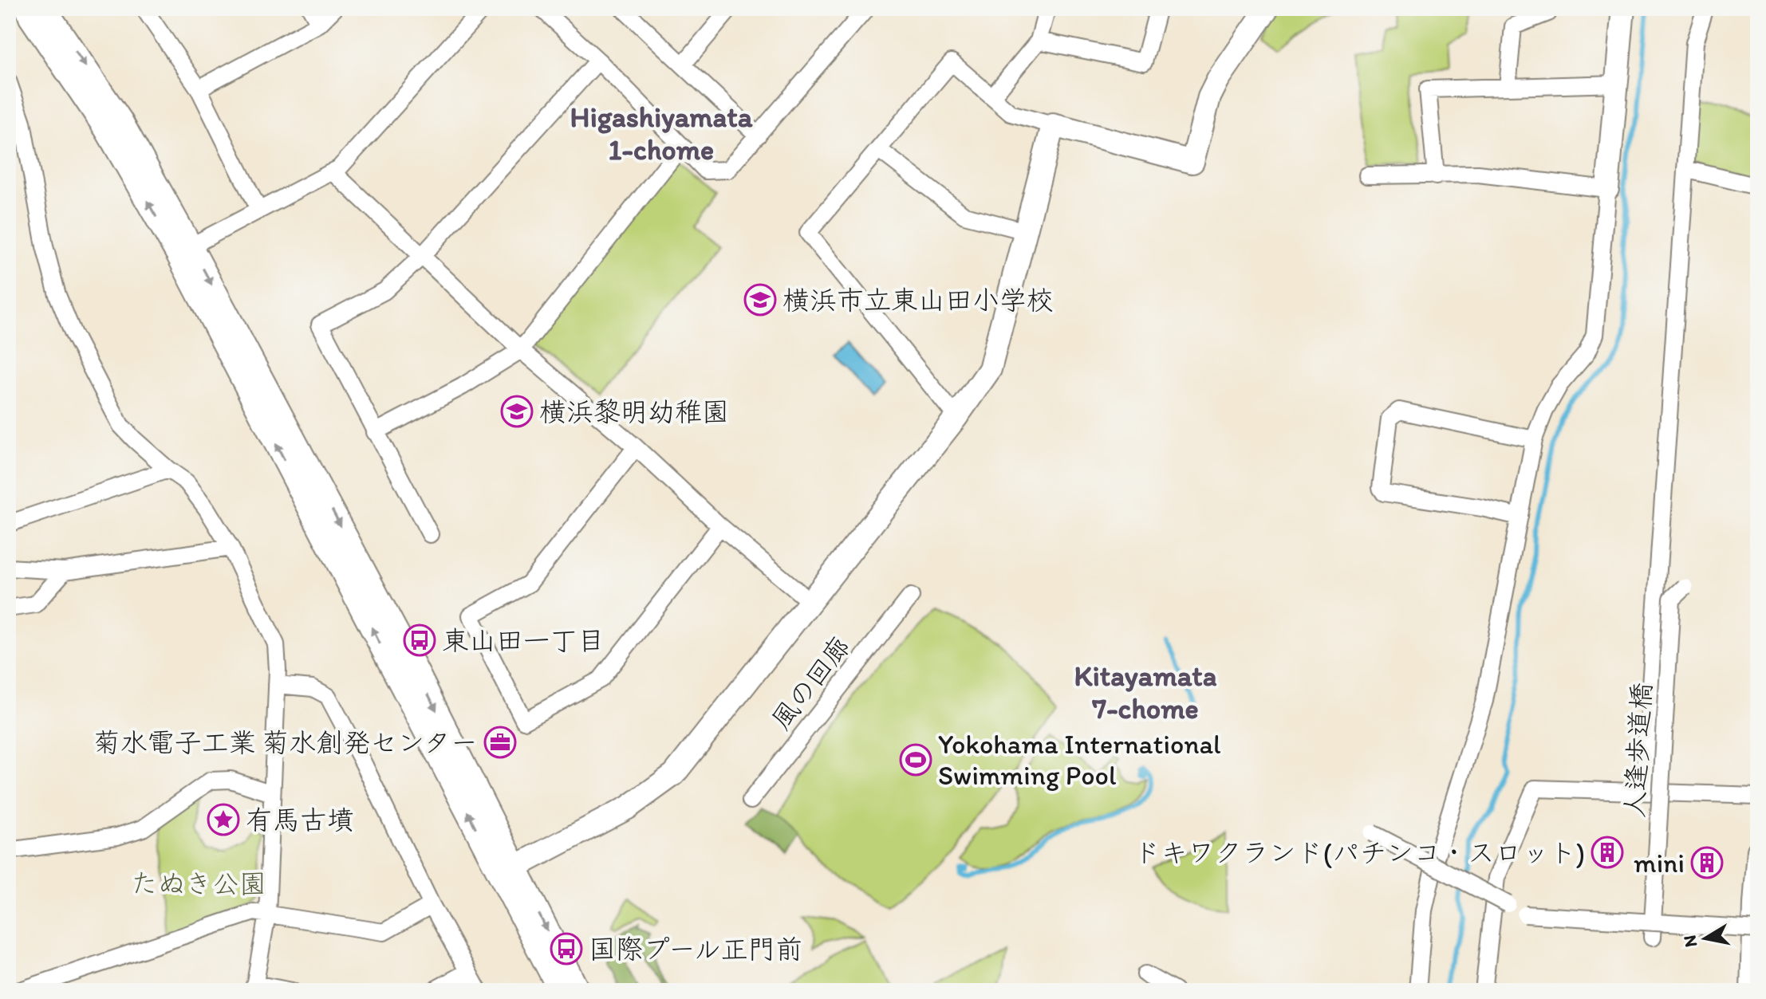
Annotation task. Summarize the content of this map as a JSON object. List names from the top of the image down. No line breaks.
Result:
{"streets":{"street":["風の回廊","人逢歩道橋"]},"districts":["Higashiyamata 1-chome","Kitayamata 7-chome"],"parks":["たぬき公園"],"places":{"school or university":["横浜市立東山田小学校","横浜黎明幼稚園"],"bus stop":["東山田一丁目","国際プール正門前"],"office":["菊水電子工業 菊水創発センター"],"sports":["Yokohama International Swimming Pool"],"place":["有馬古墳"],"building":["ドキワクランド(パチンコ・スロット)","mini"]},"north":"left"}
